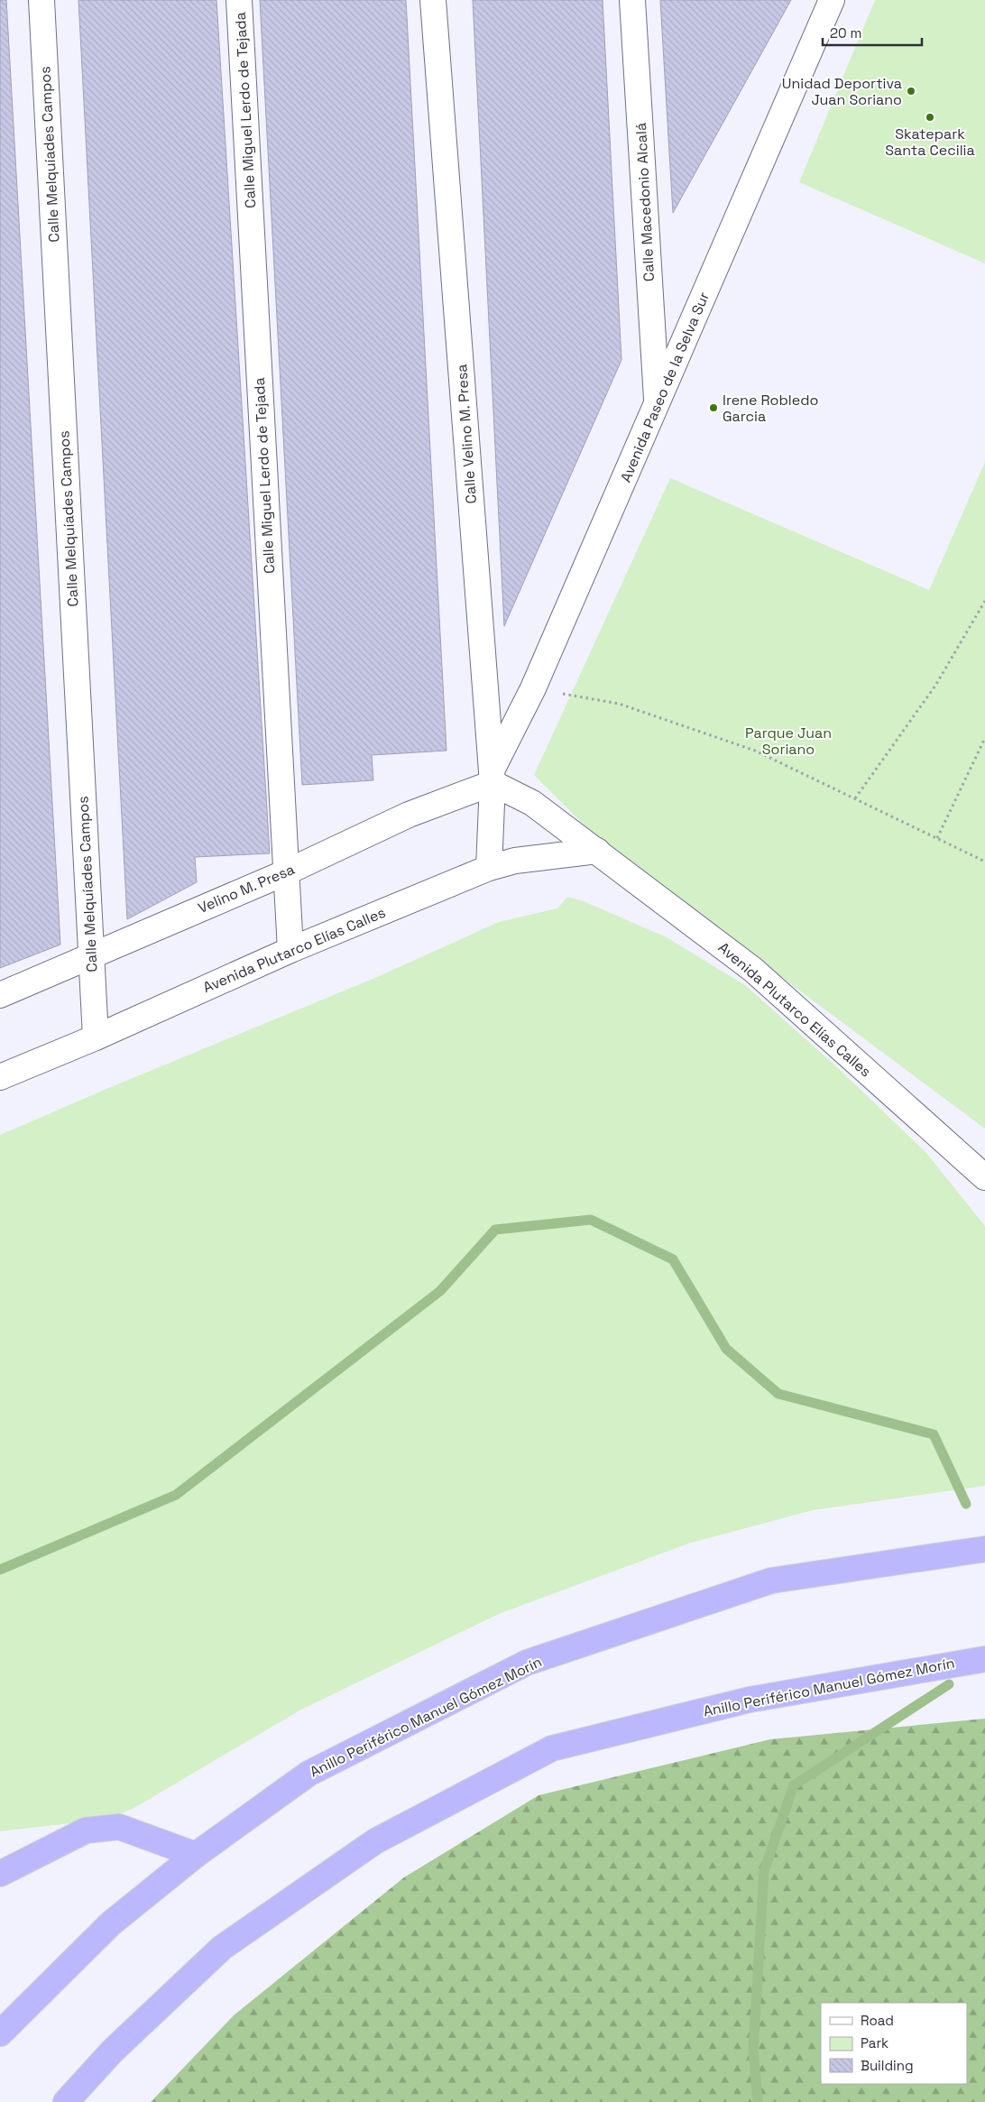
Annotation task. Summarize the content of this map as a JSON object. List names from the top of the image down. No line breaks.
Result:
{"streets":{"highway":["Anillo Periférico Manuel Gómez Morín"],"street":["Calle Miguel Lerdo de Tejada","Calle Melquíades Campos","Calle Macedonio Alcalá","Avenida Paseo de la Selva Sur","Calle Velino M. Presa","Velino M. Presa","Avenida Plutarco Elías Calles"]},"crossings":[["Calle Miguel Lerdo de Tejada","Velino M. Presa"],["Calle Miguel Lerdo de Tejada","Avenida Plutarco Elías Calles"],["Calle Melquíades Campos","Velino M. Presa"],["Calle Melquíades Campos","Avenida Plutarco Elías Calles"],["Calle Macedonio Alcalá","Avenida Paseo de la Selva Sur"],["Avenida Paseo de la Selva Sur","Calle Velino M. Presa"],["Avenida Paseo de la Selva Sur","Velino M. Presa"],["Avenida Paseo de la Selva Sur","Avenida Plutarco Elías Calles"],["Calle Velino M. Presa","Velino M. Presa"],["Calle Velino M. Presa","Avenida Plutarco Elías Calles"],["Velino M. Presa","Avenida Plutarco Elías Calles"]],"parks":["Parque Juan Soriano"],"places":["Unidad Deportiva Juan Soriano","Skatepark Santa Cecilia","Irene Robledo Garcia"],"legend":["Road","Park","Building"],"scale_bar":"20 m"}
